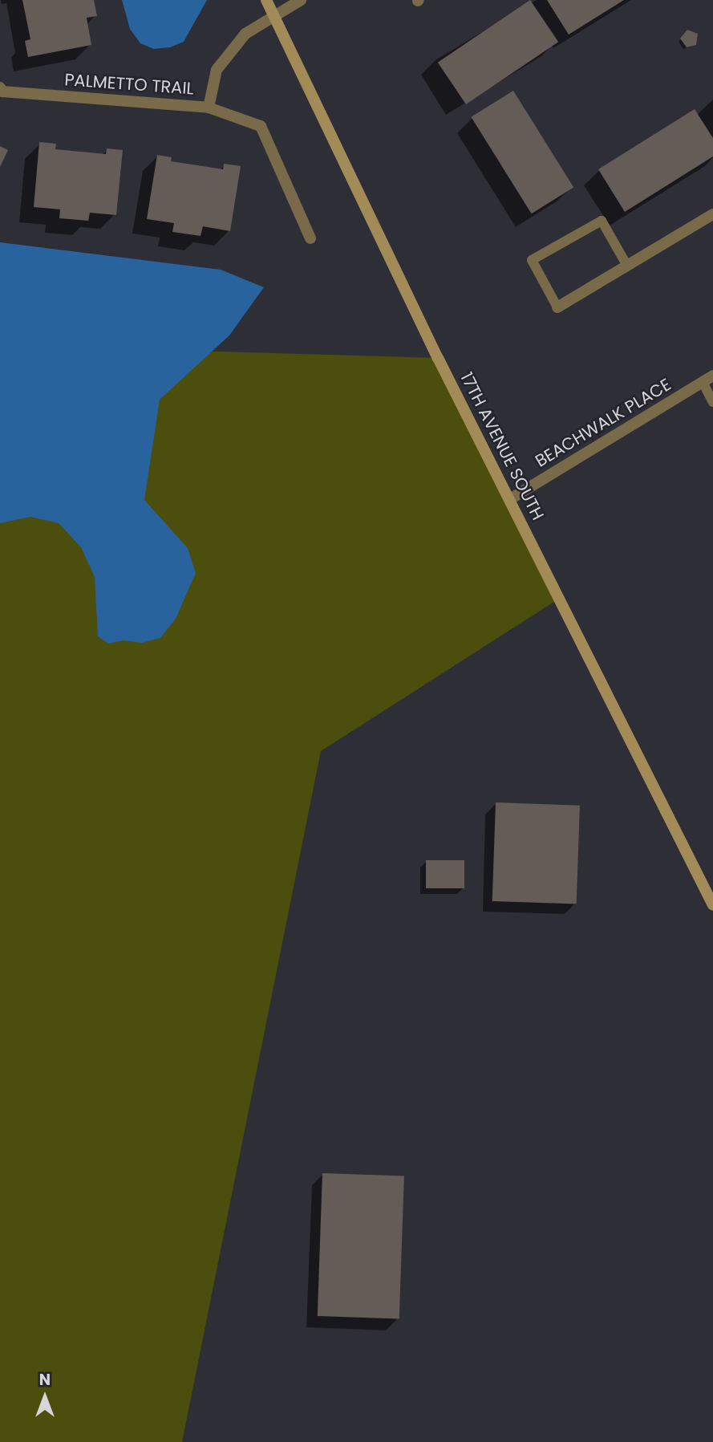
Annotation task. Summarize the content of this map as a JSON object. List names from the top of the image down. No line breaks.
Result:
{"streets":{"street":["PALMETTO TRAIL","BEACHWALK PLACE","17TH AVENUE SOUTH"]},"crossings":[["PALMETTO TRAIL","17TH AVENUE SOUTH"],["BEACHWALK PLACE","17TH AVENUE SOUTH"]],"north":"top"}
